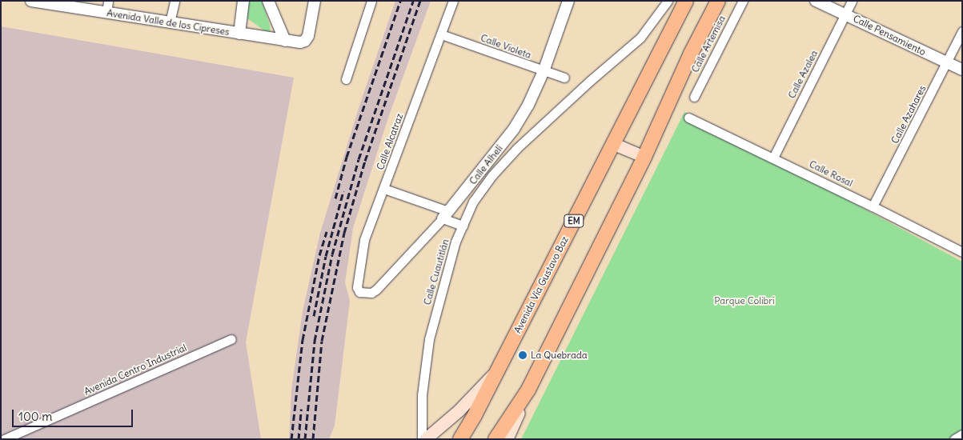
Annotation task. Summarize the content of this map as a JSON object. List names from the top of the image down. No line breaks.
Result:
{"streets":{"main road":["EM","Avenida Vía Gustavo Baz"],"street":["Avenida Valle de los Cipreses","Calle Pensamiento","Calle Artemisa","Calle Violeta","Calle Azalea","Calle Azahares","Calle Alcatraz","Calle Alhelí","Calle Rosal","Calle Cuautitlán","Avenida Centro Industrial"]},"crossings":[["Calle Pensamiento","Calle Azalea"],["Calle Pensamiento","Calle Azahares"],["Calle Violeta","Calle Alcatraz"],["Calle Violeta","Calle Alhelí"],["Calle Azalea","Calle Rosal"],["Calle Azahares","Calle Rosal"],["Calle Alcatraz","Calle Alhelí"]],"parks":["Parque Colibri"],"places":["La Quebrada"],"scale_bar":"100 m"}
